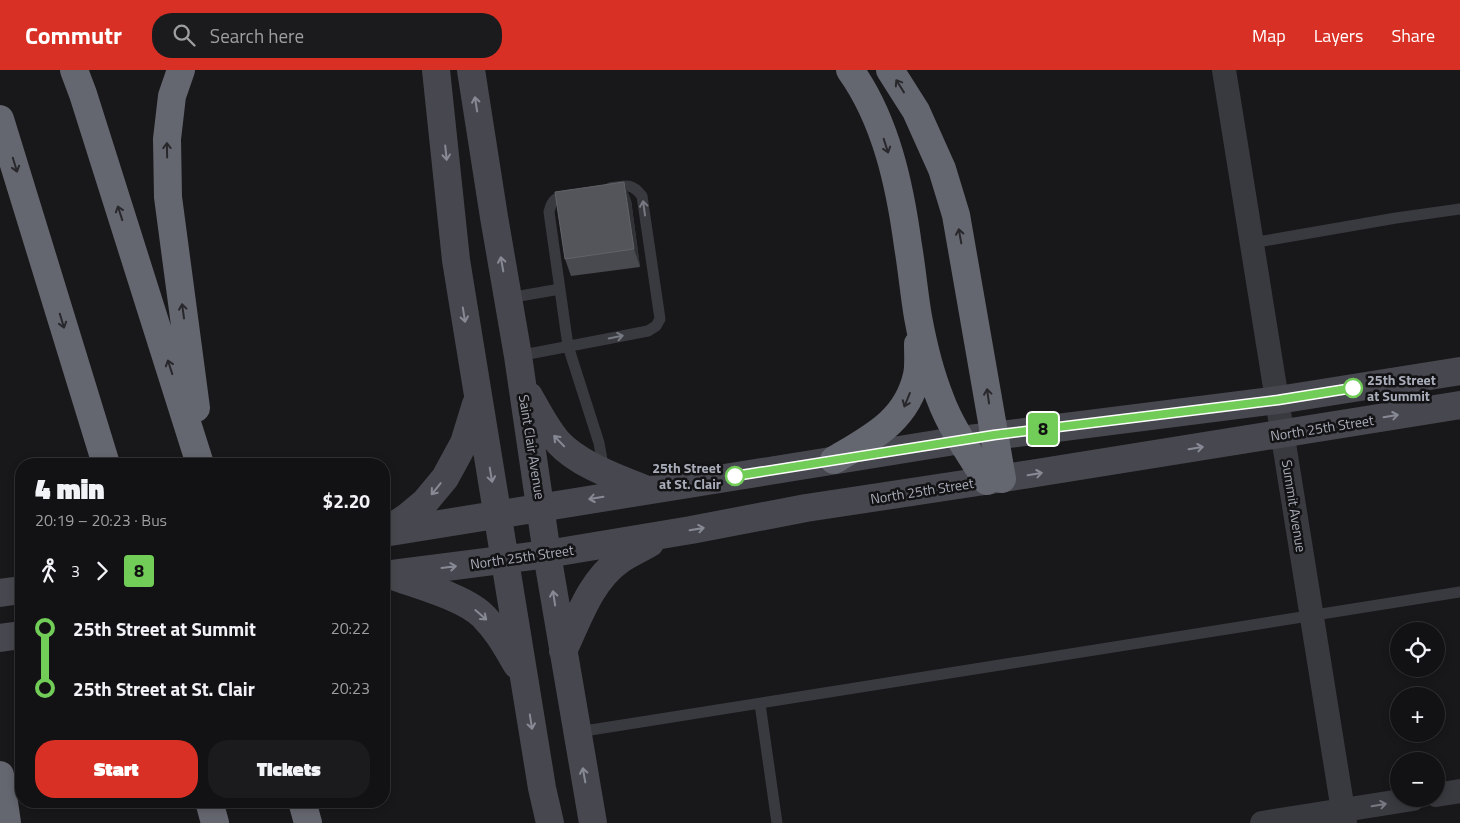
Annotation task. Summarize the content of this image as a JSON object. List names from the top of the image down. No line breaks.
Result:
{"streets":{"main road":["North 25th Street","Saint Clair Avenue"],"street":["Summit Avenue"]},"crossings":[["North 25th Street","Saint Clair Avenue"],["North 25th Street","Summit Avenue"]],"places":["25th Street at Summit","25th Street at St. Clair"],"lines":["bus line 8"],"page":{"header":"Commutr","search":"Search here","nav":["Map","Layers","Share"],"on_map":"8","heading":["4 min","20:19 – 20:23 · Bus","$2.20"],"legs":["3","8"],"list":[{"name":"25th Street at Summit","value":"20:22"},{"name":"25th Street at St. Clair","value":"20:23"}],"map_buttons":["+","−"],"buttons":["Start","Tickets"]}}
